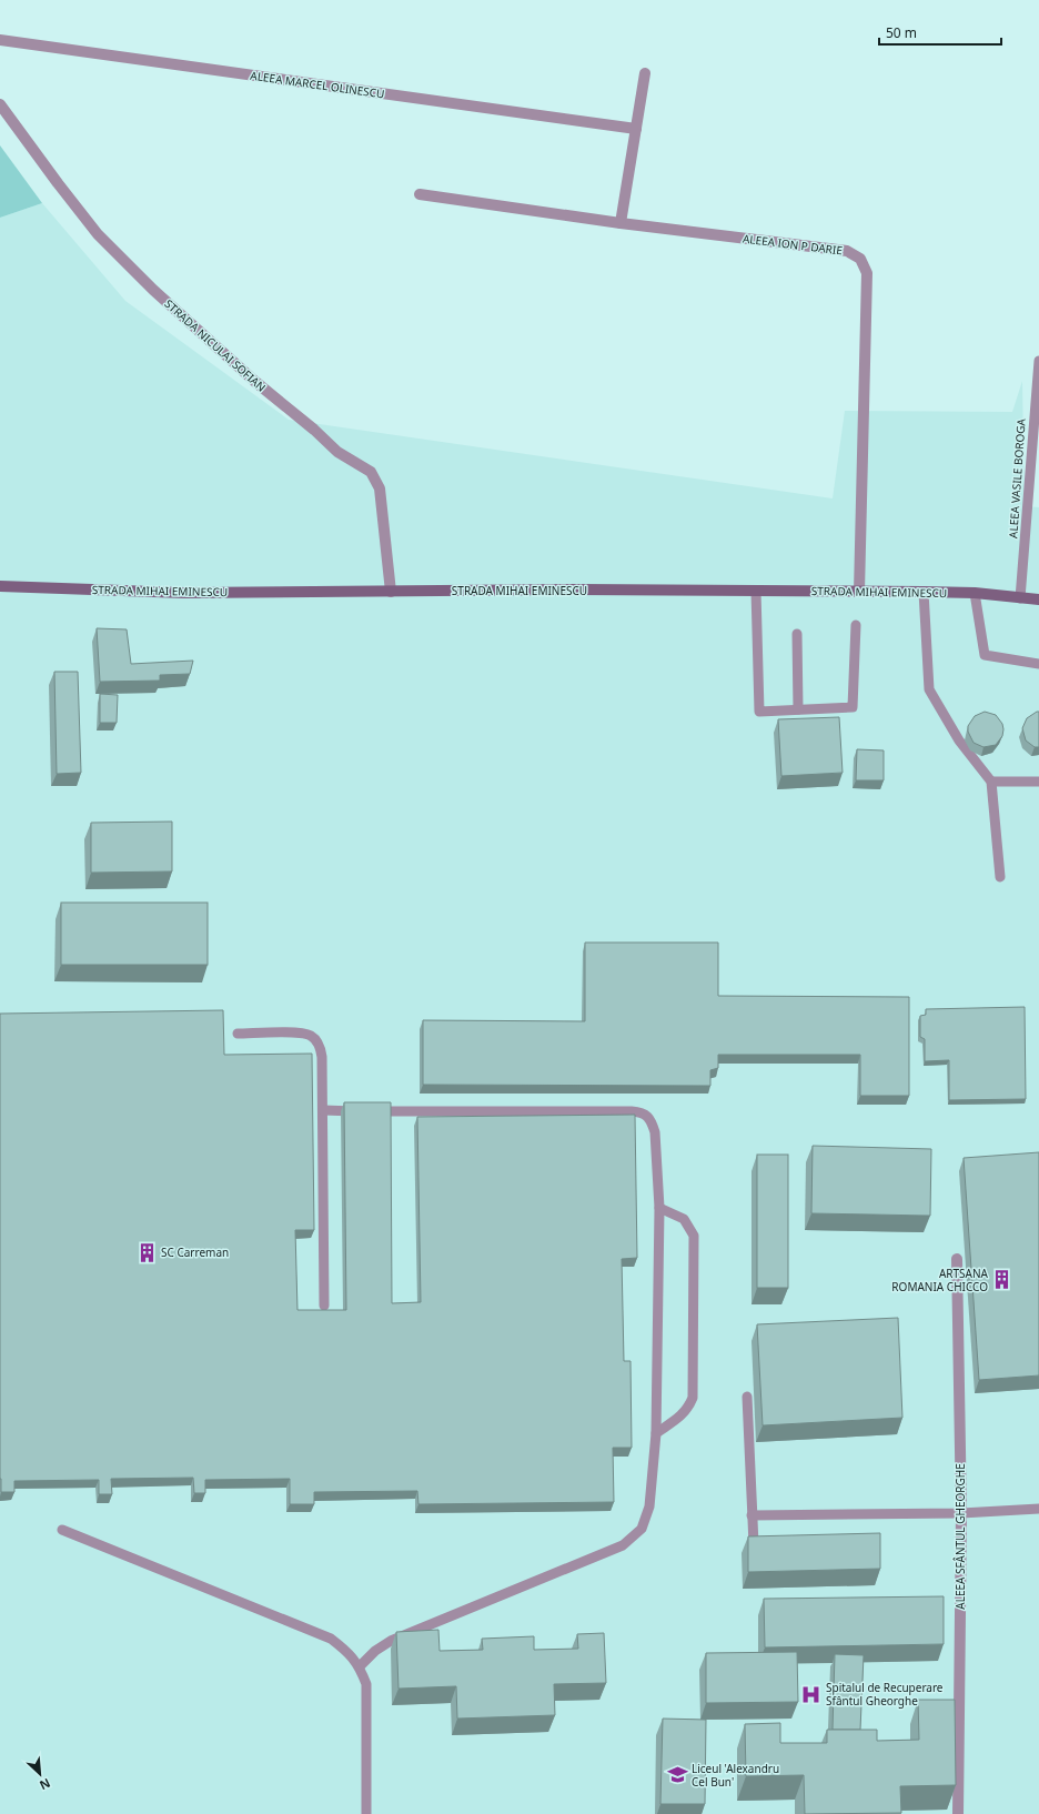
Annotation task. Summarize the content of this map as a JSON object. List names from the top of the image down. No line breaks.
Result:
{"streets":{"street":["ALEEA MARCEL OLINESCU","ALEEA ION P DARIE","STRADA NICULAI SOFIAN","STRADA MIHAI EMINESCU","ALEEA SFÂNTUL GHEORGHE"],"lane":["ALEEA VASILE BOROGA"]},"crossings":[["ALEEA ION P DARIE","STRADA MIHAI EMINESCU"],["STRADA NICULAI SOFIAN","STRADA MIHAI EMINESCU"],["ALEEA VASILE BOROGA","STRADA MIHAI EMINESCU"]],"places":{"building":["SC Carreman","ARTSANA ROMANIA CHICCO"],"hospital":["Spitalul de Recuperare Sfântul Gheorghe"],"school or university":["Liceul 'Alexandru Cel Bun'"]},"scale_bar":"50 m","north":"bottom right"}
